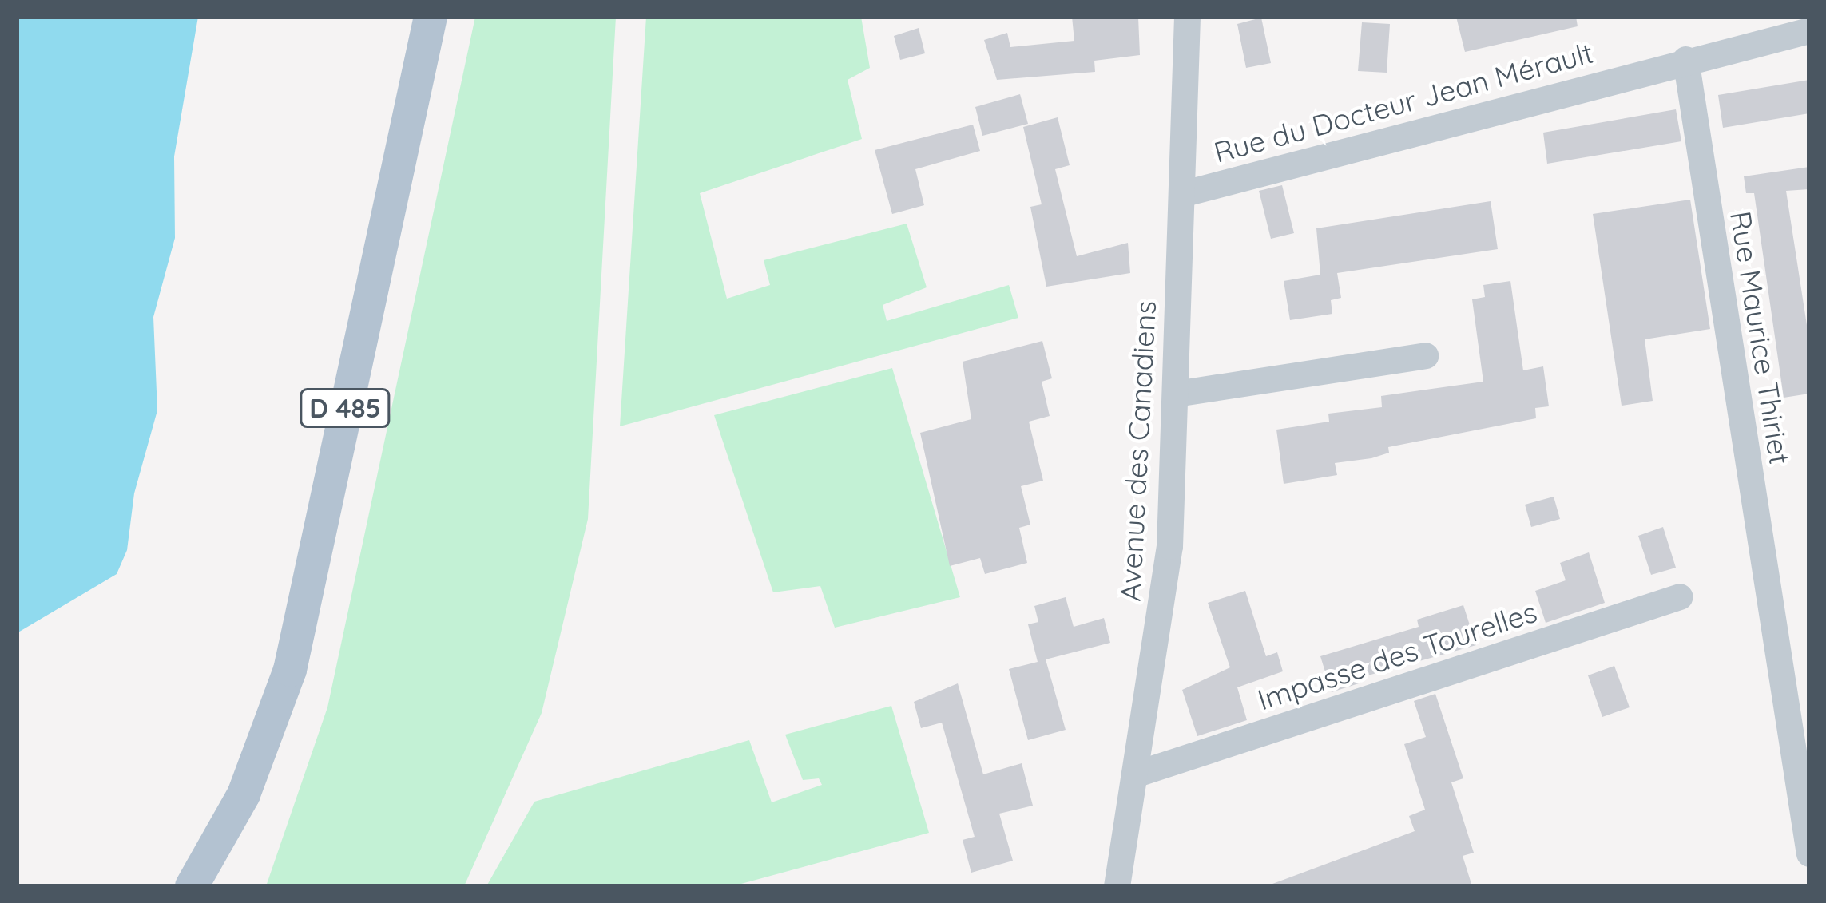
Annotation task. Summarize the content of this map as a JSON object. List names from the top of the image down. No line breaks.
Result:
{"streets":{"main road":["D 485"],"street":["Rue du Docteur Jean Mérault","Rue Maurice Thiriet","Avenue des Canadiens","Impasse des Tourelles"]},"crossings":[["Rue du Docteur Jean Mérault","Rue Maurice Thiriet"],["Rue du Docteur Jean Mérault","Avenue des Canadiens"],["Avenue des Canadiens","Impasse des Tourelles"]]}
